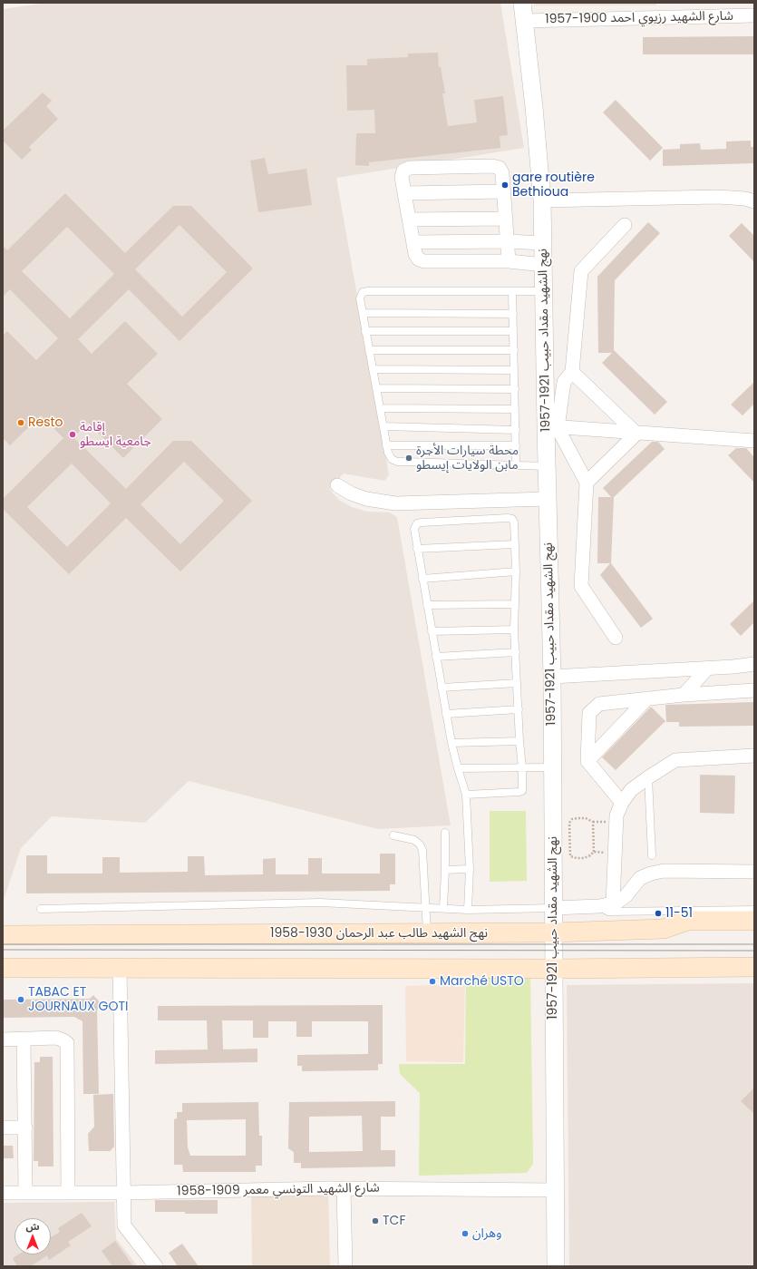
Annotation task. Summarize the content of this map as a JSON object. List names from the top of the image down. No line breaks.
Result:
{"streets":{"main road":["نهج الشهيد طالب عبد الرحمان 1930-1958"],"street":["شارع الشهيد رزيوي احمد 1900-1957","نهج الشهيد مقداد حبيب 1921-1957","شارع الشهيد التونسي معمر 1909-1958"]},"crossings":[["شارع الشهيد رزيوي احمد 1900-1957","نهج الشهيد مقداد حبيب 1921-1957"],["نهج الشهيد مقداد حبيب 1921-1957","نهج الشهيد طالب عبد الرحمان 1930-1958"],["نهج الشهيد مقداد حبيب 1921-1957","شارع الشهيد التونسي معمر 1909-1958"]],"places":["gare routière Bethioua","Resto","إقامة جامعية ايسطو","محطة سيارات الأجرة مابن الولايات إيسطو","11-51","Marché USTO","TABAC ET JOURNAUX GOTI","TCF","وهران"],"north":"top"}
